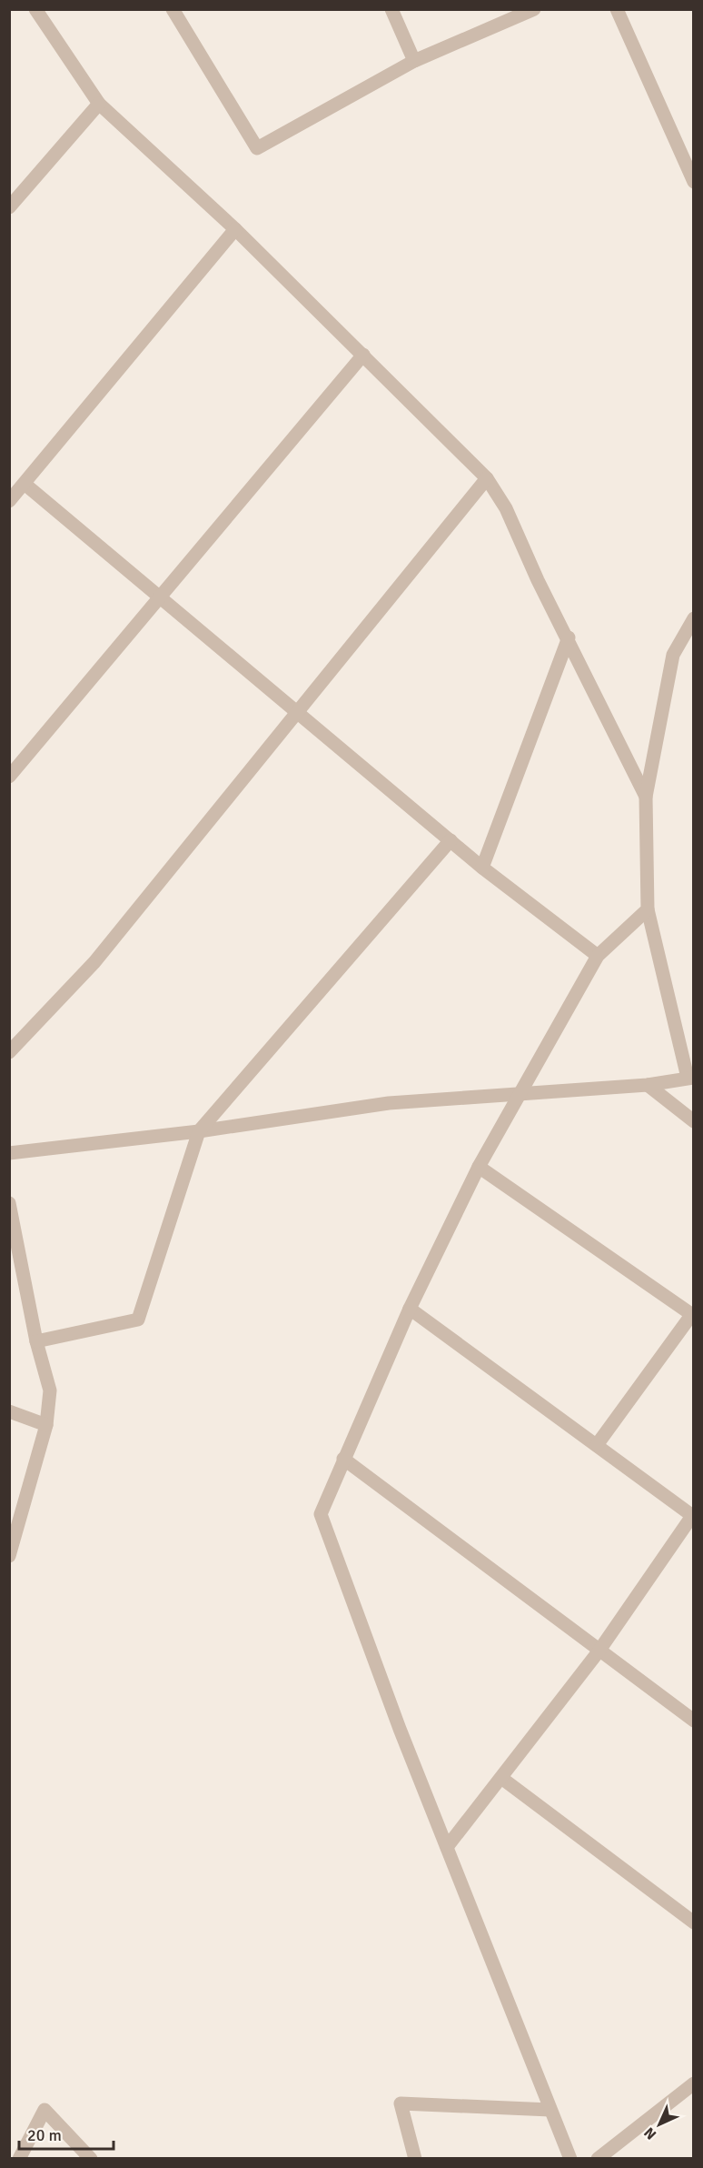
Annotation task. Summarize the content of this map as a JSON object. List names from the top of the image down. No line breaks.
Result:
{"scale_bar":"20 m","north":"bottom left"}
